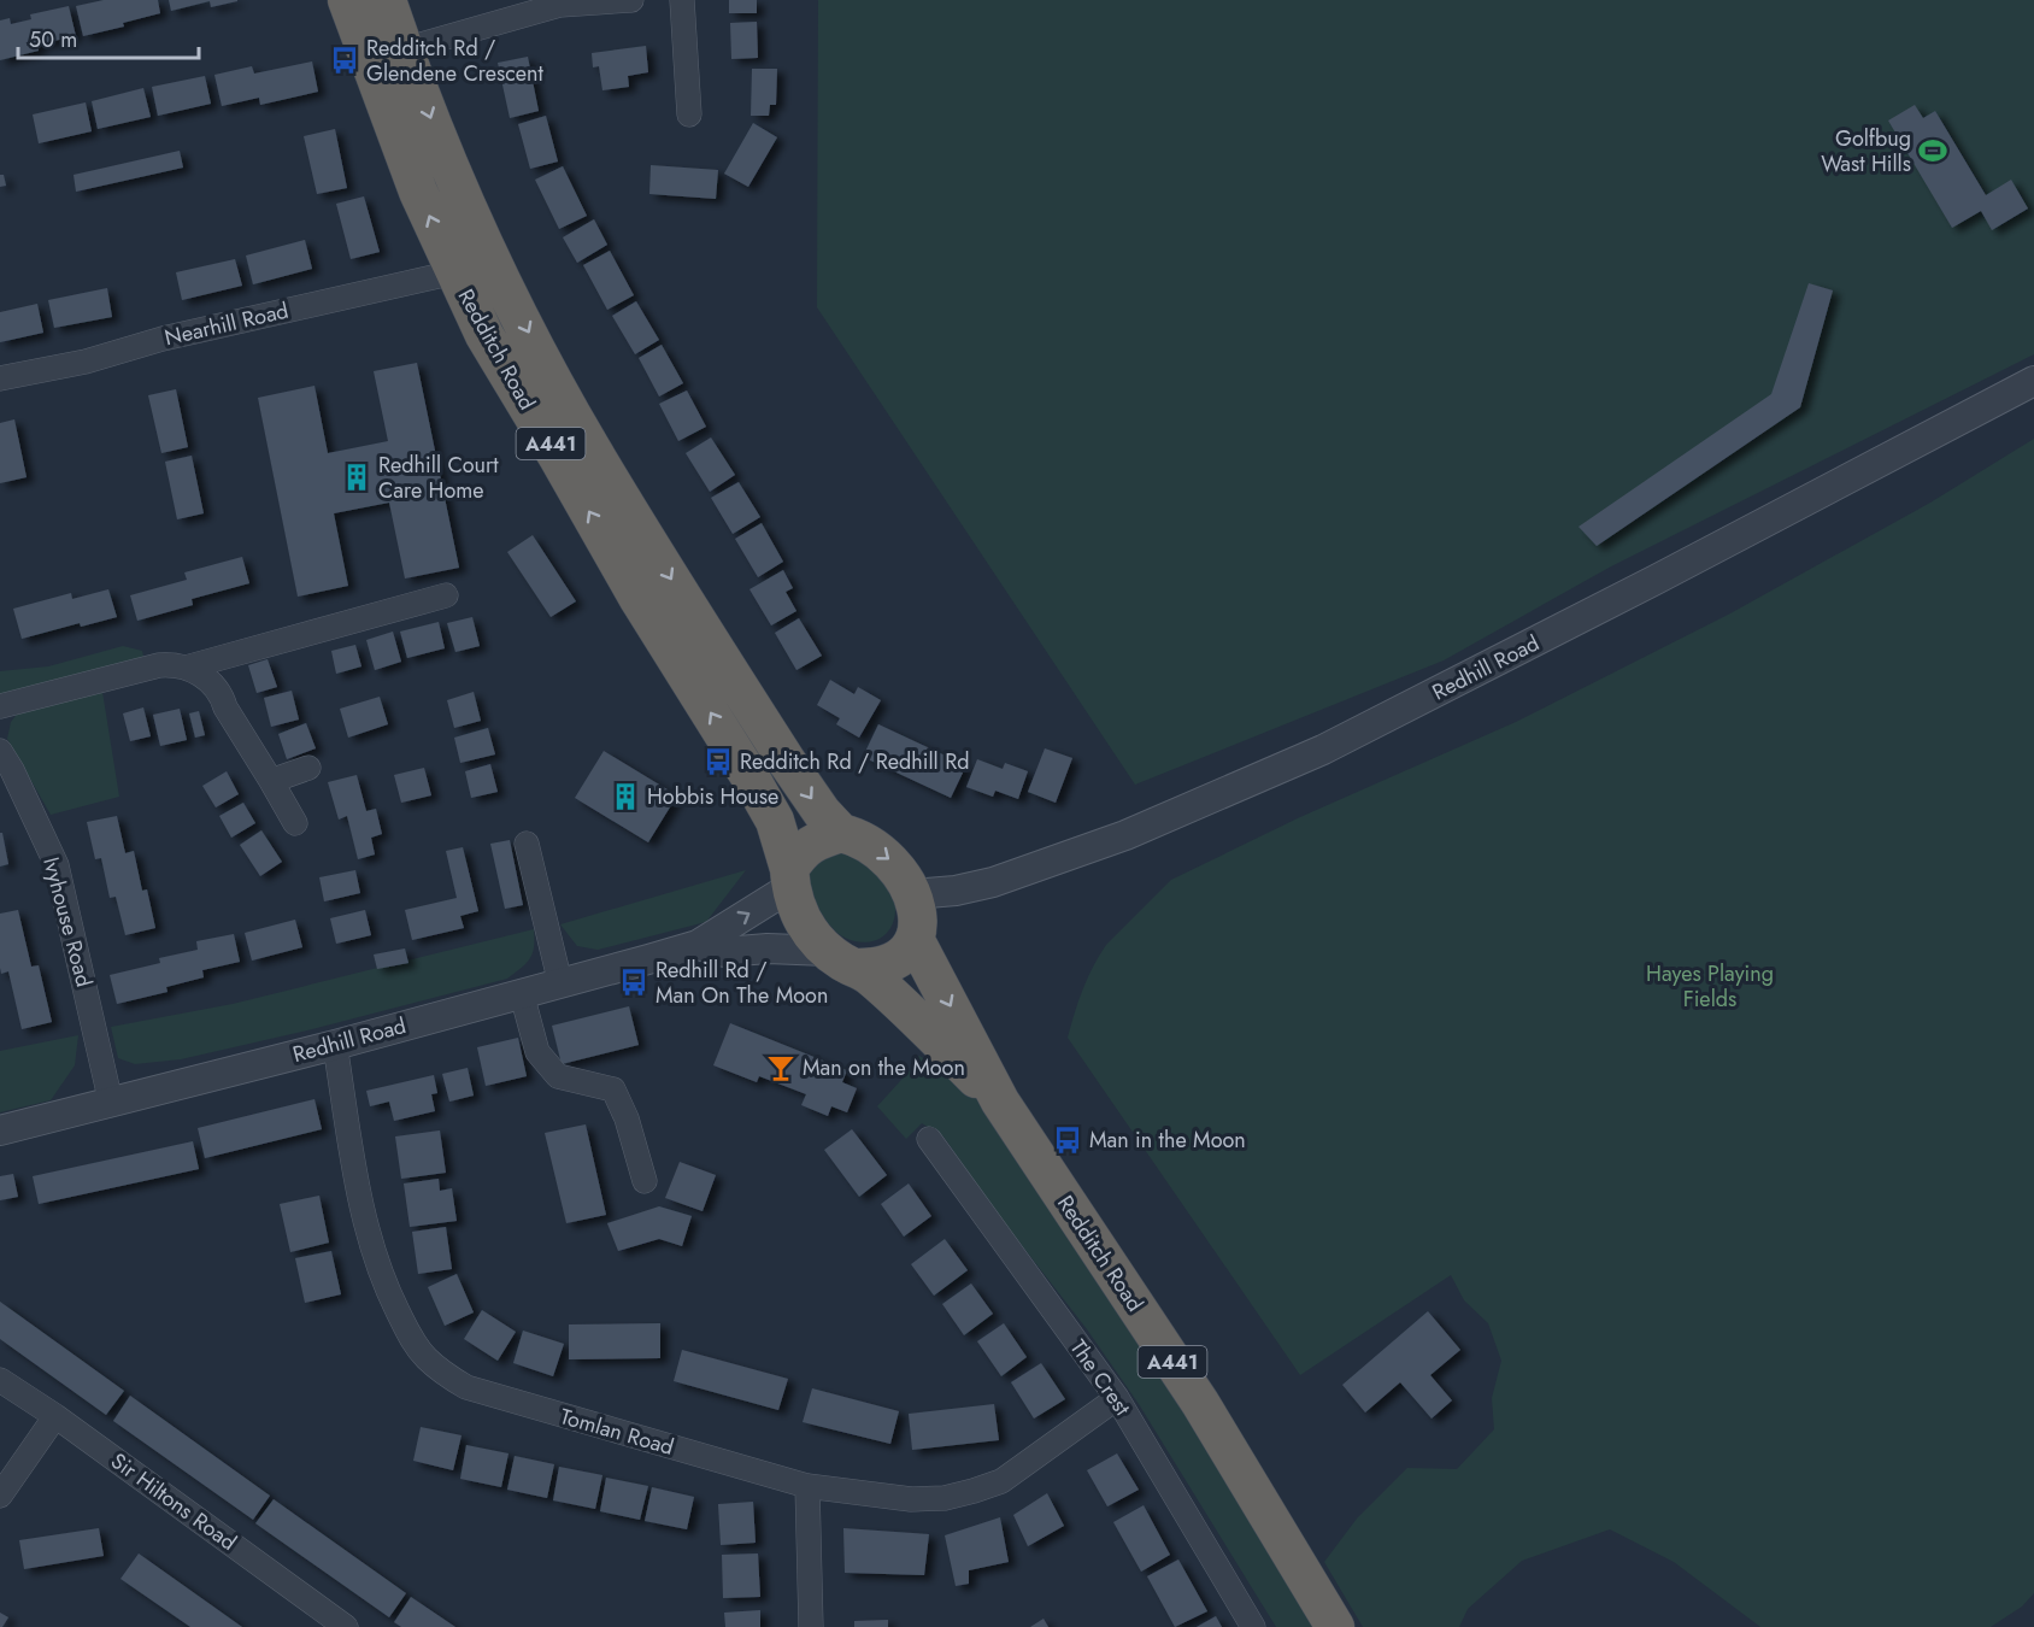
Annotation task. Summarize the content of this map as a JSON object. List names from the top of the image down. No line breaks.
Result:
{"streets":{"highway":["Redditch Road","A441"],"street":["Nearhill Road","Redhill Road","Ivyhouse Road","The Crest","Tomlan Road","Sir Hiltons Road"]},"crossings":[["Nearhill Road","Redditch Road"],["Redditch Road","A441"],["Redditch Road","Redhill Road"],["A441","Redhill Road"],["Redhill Road","Ivyhouse Road"],["Redhill Road","Tomlan Road"],["The Crest","Tomlan Road"]],"parks":["Hayes Playing Fields"],"places":{"bus stop":["Redditch Rd / Glendene Crescent","Redditch Rd / Redhill Rd","Redhill Rd / Man On The Moon","Man in the Moon"],"sports":["Golfbug Wast Hills"],"building":["Redhill Court Care Home","Hobbis House"],"bar":["Man on the Moon"]},"scale_bar":"50 m"}
